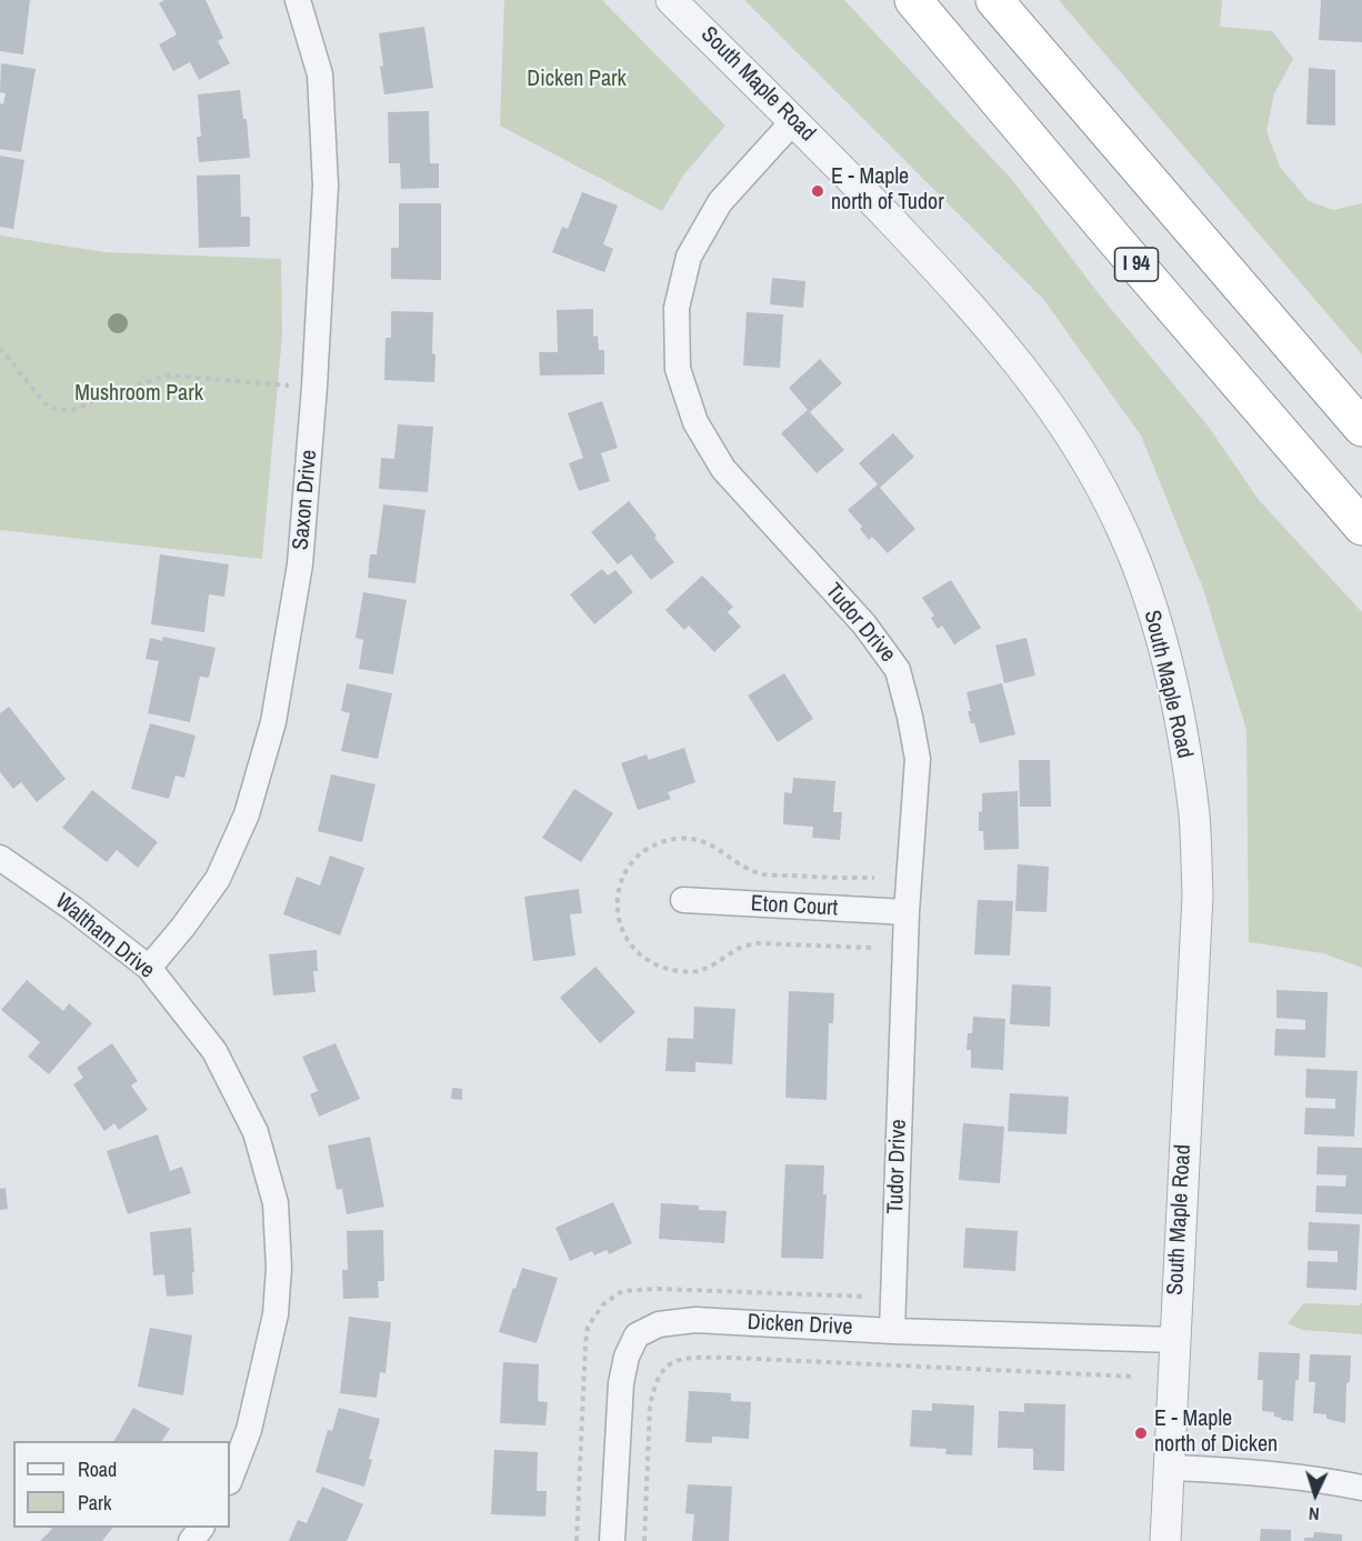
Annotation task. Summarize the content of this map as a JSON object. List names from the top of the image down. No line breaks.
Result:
{"streets":{"highway":["I 94"],"street":["South Maple Road","Saxon Drive","Tudor Drive","Eton Court","Waltham Drive","Dicken Drive"]},"crossings":[["South Maple Road","Tudor Drive"],["South Maple Road","Dicken Drive"],["Saxon Drive","Waltham Drive"],["Tudor Drive","Eton Court"],["Tudor Drive","Dicken Drive"]],"parks":["Dicken Park","Mushroom Park"],"places":["E - Maple north of Tudor","E - Maple north of Dicken"],"legend":["Road","Park"],"north":"bottom"}
